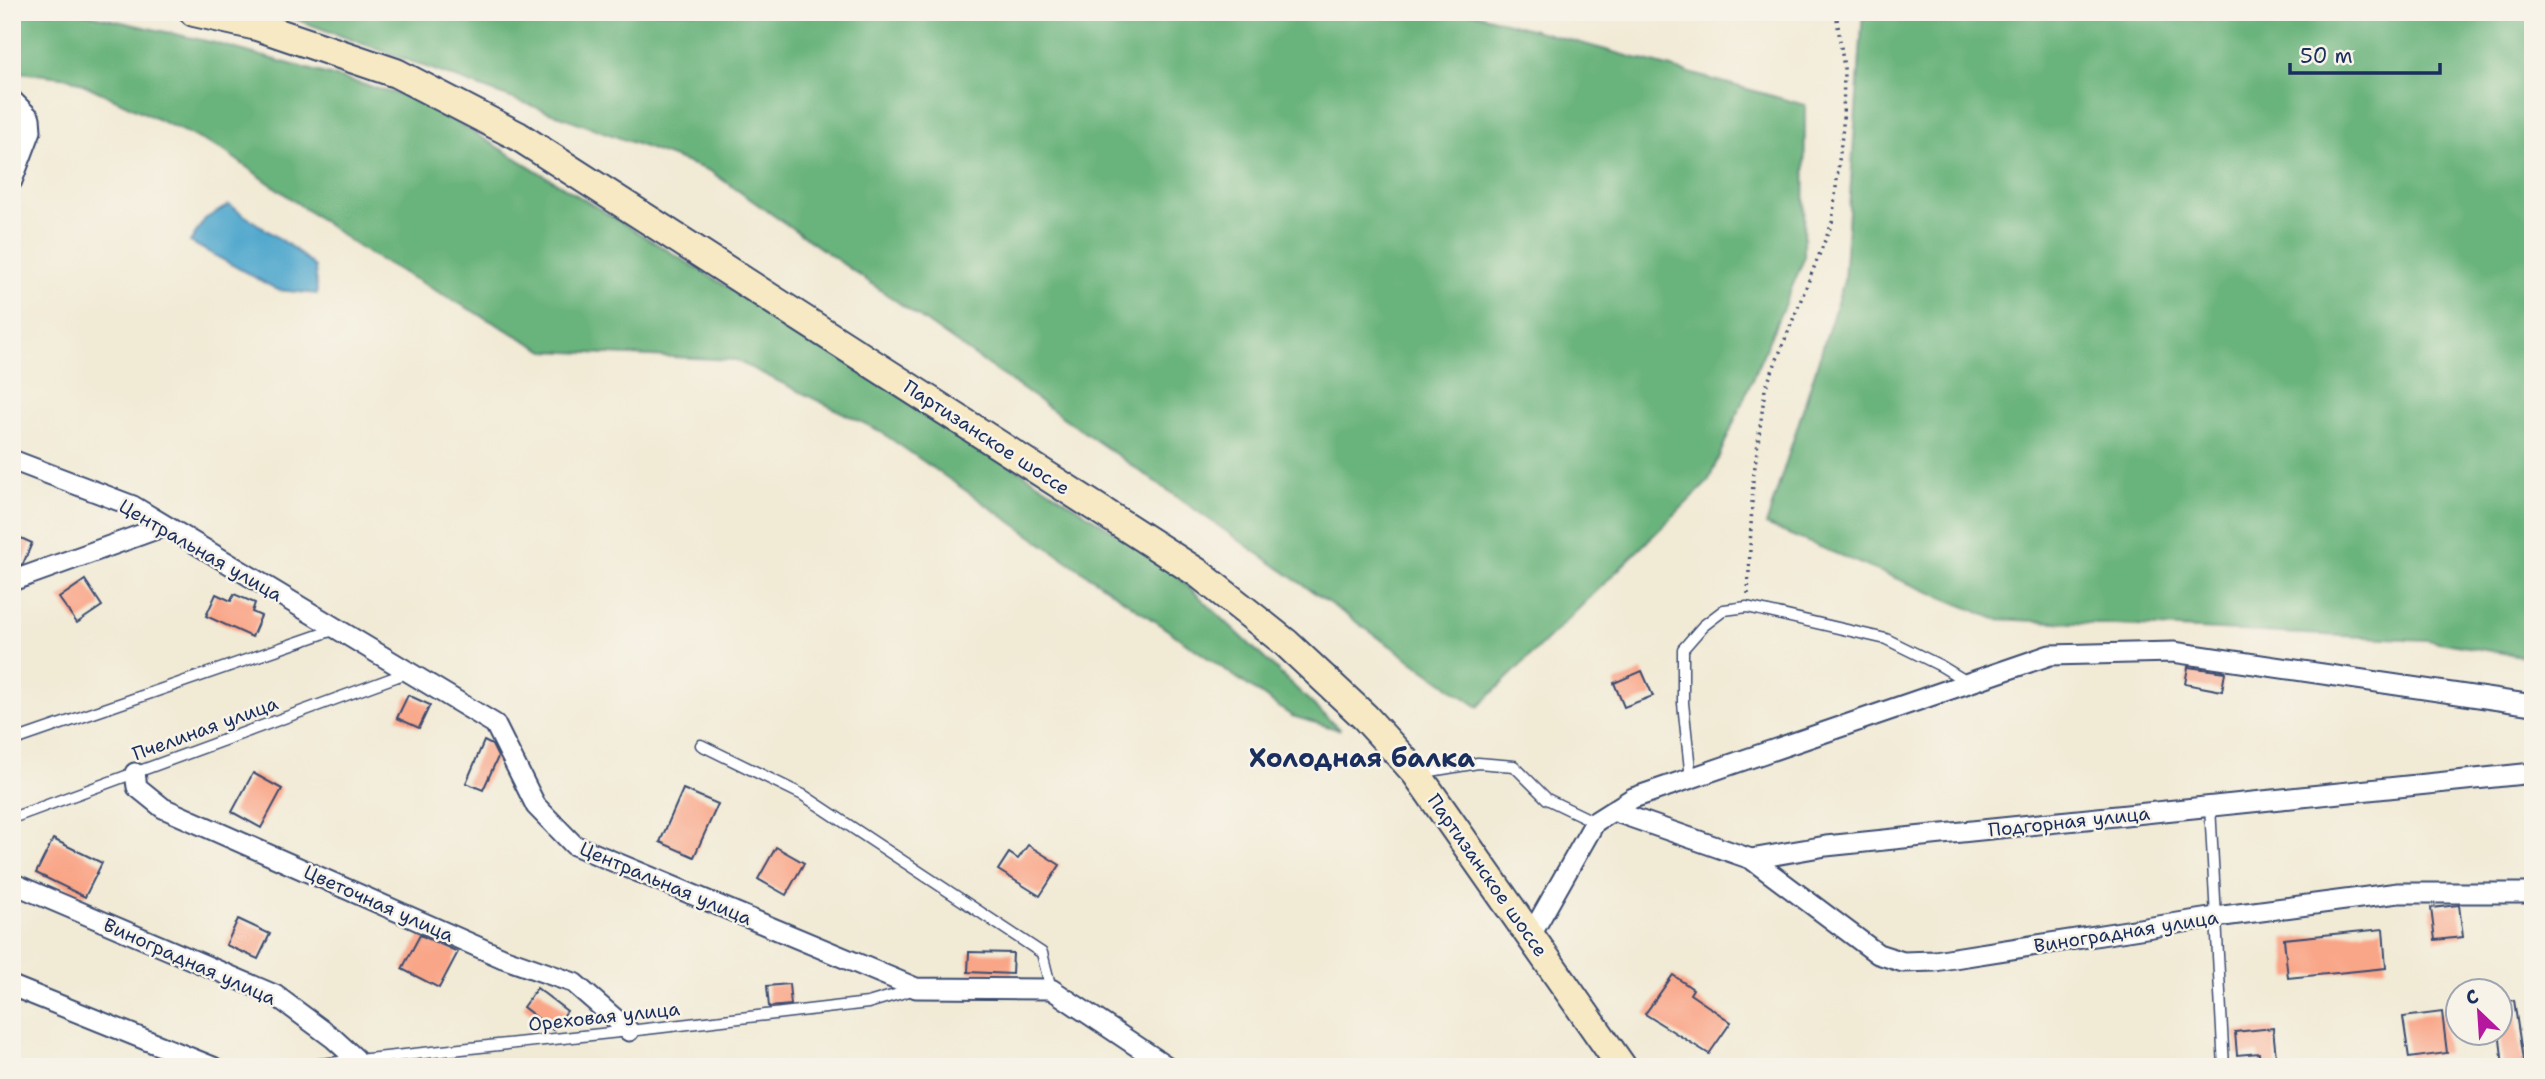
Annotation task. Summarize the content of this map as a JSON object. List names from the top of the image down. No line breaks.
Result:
{"streets":{"main road":["Партизанское шоссе"],"street":["Центральная улица","Подгорная улица","Цветочная улица","Виноградная улица"],"lane":["Пчелиная улица","Ореховая улица"]},"crossings":[["Центральная улица","Пчелиная улица"],["Центральная улица","Ореховая улица"],["Пчелиная улица","Цветочная улица"],["Подгорная улица","Виноградная улица"],["Цветочная улица","Ореховая улица"],["Виноградная улица","Ореховая улица"]],"districts":["Холодная балка"],"scale_bar":"50 m","north":"top left"}
